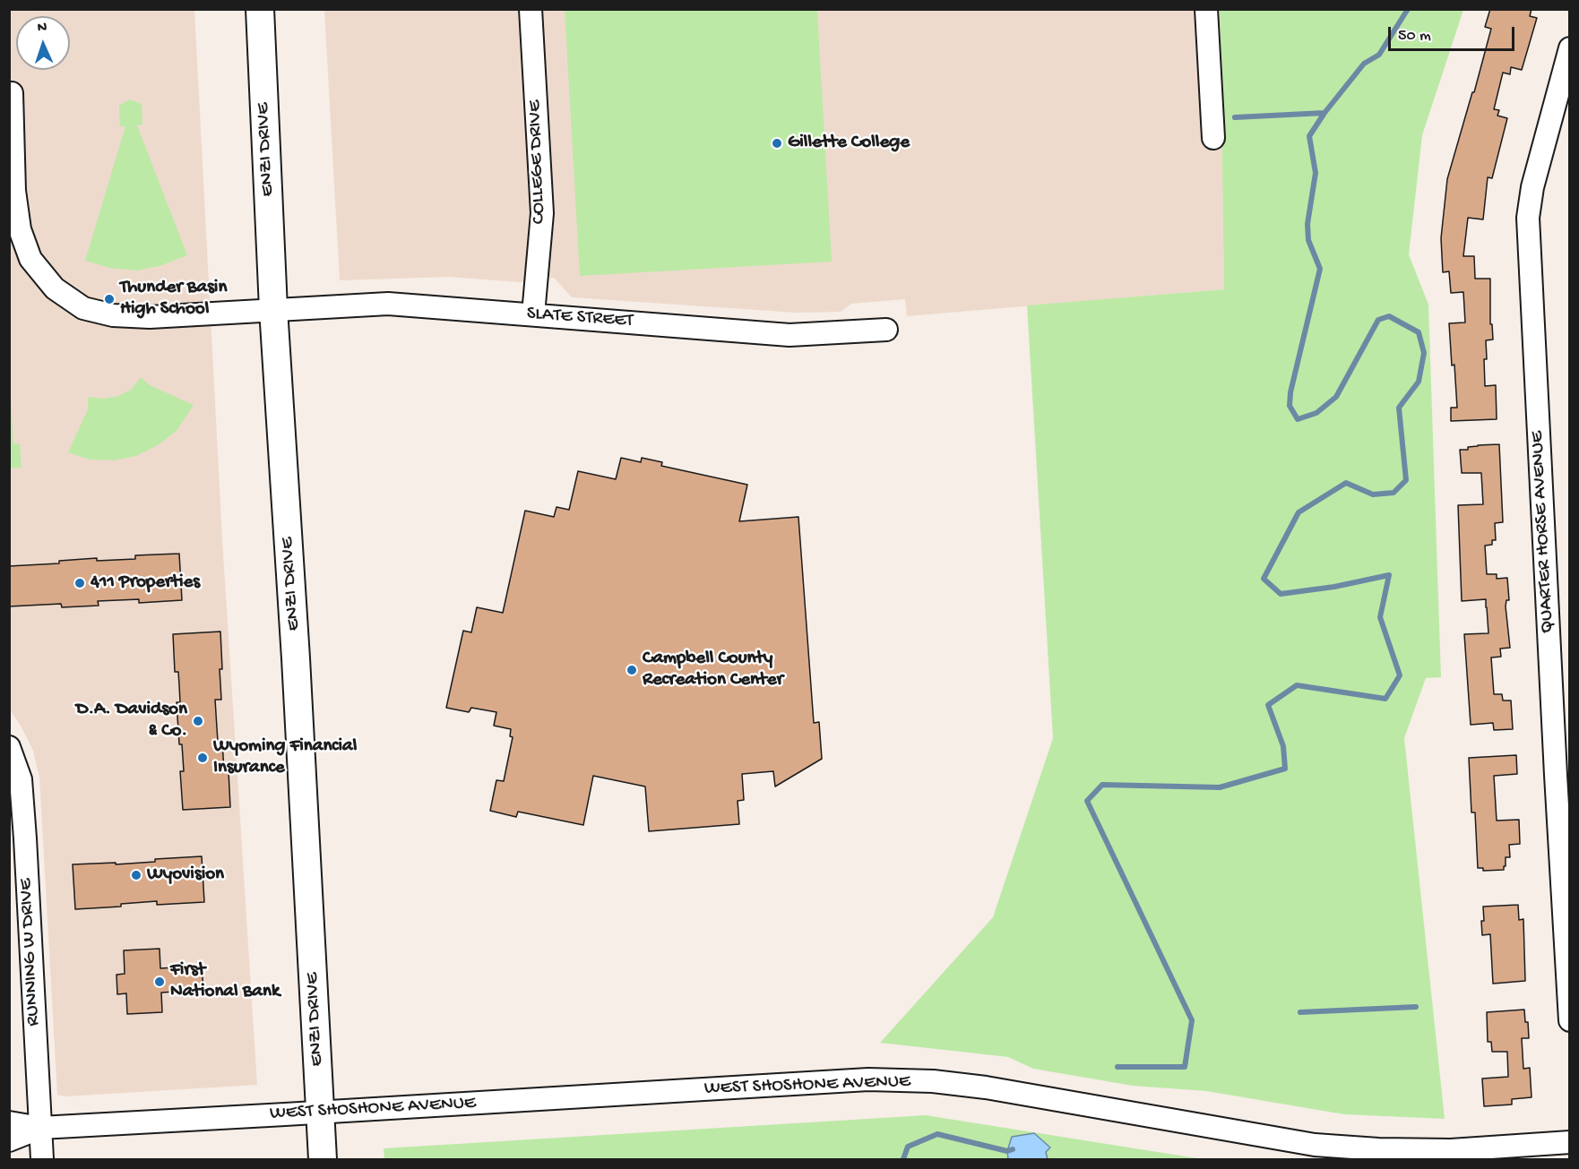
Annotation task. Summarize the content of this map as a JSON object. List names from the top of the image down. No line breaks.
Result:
{"streets":{"main road":["ENZI DRIVE"],"street":["COLLEGE DRIVE","SLATE STREET","QUARTER HORSE AVENUE","RUNNING W DRIVE","WEST SHOSHONE AVENUE"]},"crossings":[["ENZI DRIVE","SLATE STREET"],["ENZI DRIVE","WEST SHOSHONE AVENUE"],["COLLEGE DRIVE","SLATE STREET"],["RUNNING W DRIVE","WEST SHOSHONE AVENUE"]],"places":["Gillette College","Thunder Basin High School","411 Properties","Campbell County Recreation Center","D.A. Davidson & Co.","Wyoming Financial Insurance","Wyovision","First National Bank"],"scale_bar":"50 m","north":"top"}
